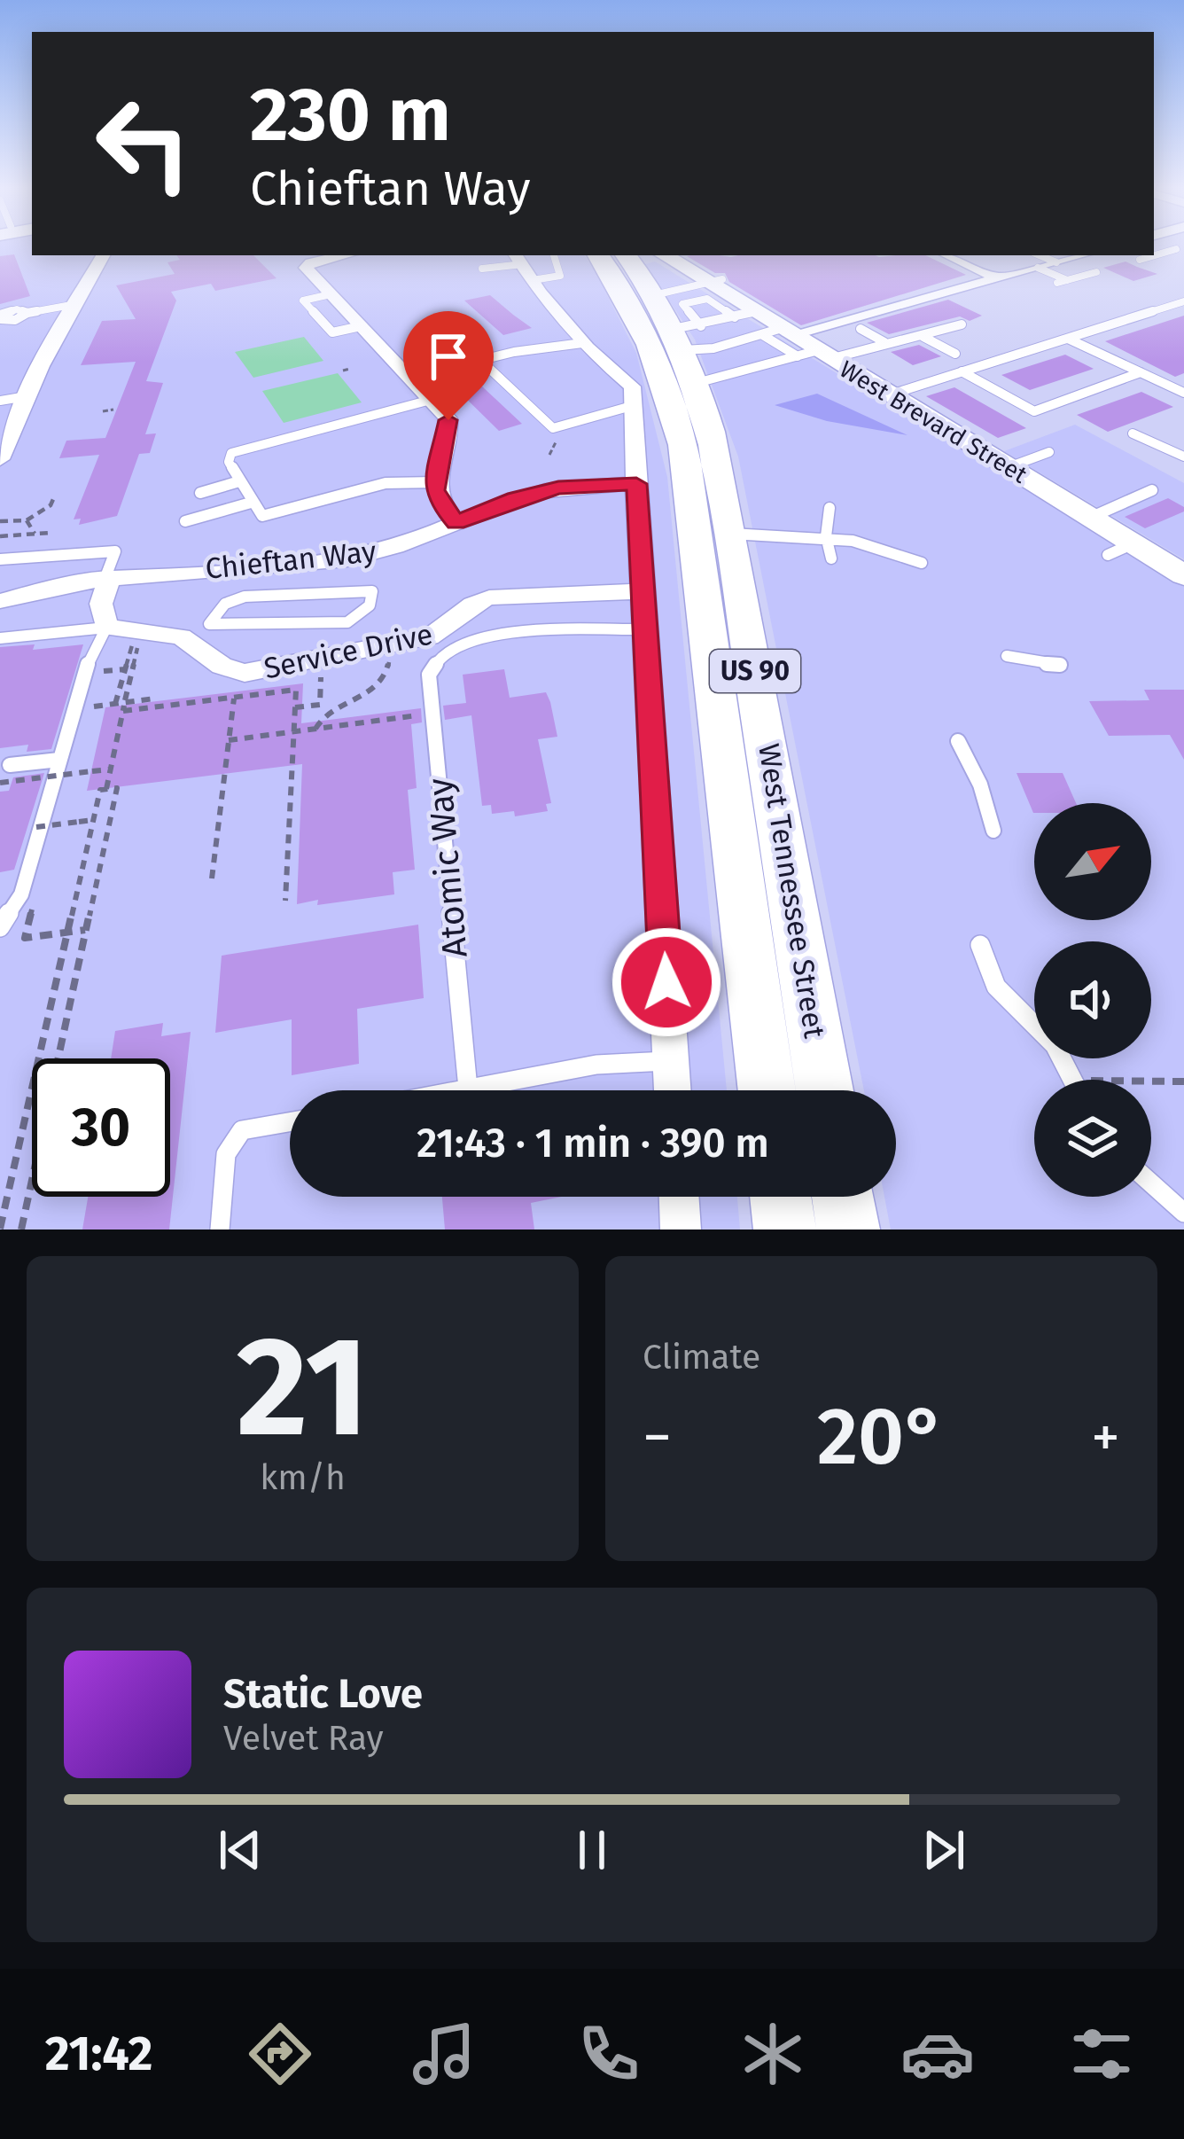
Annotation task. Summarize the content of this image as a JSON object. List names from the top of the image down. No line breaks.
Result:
{"streets":{"main road":["US 90","West Tennessee Street"],"street":["West Brevard Street","Chieftan Way","Service Drive"],"lane":["Atomic Way"]},"crossings":[["West Brevard Street","West Tennessee Street"],["Service Drive","Atomic Way"]],"north":"top right","page":{"turn":["230 m","Chieftan Way"],"limit":"30","trip":"21:43 · 1 min · 390 m","tile":[["21","km/h"],"Climate"],"heat":["−","20°","+"],"song":["Static Love","Velvet Ray"],"tabs":"21:42"}}
